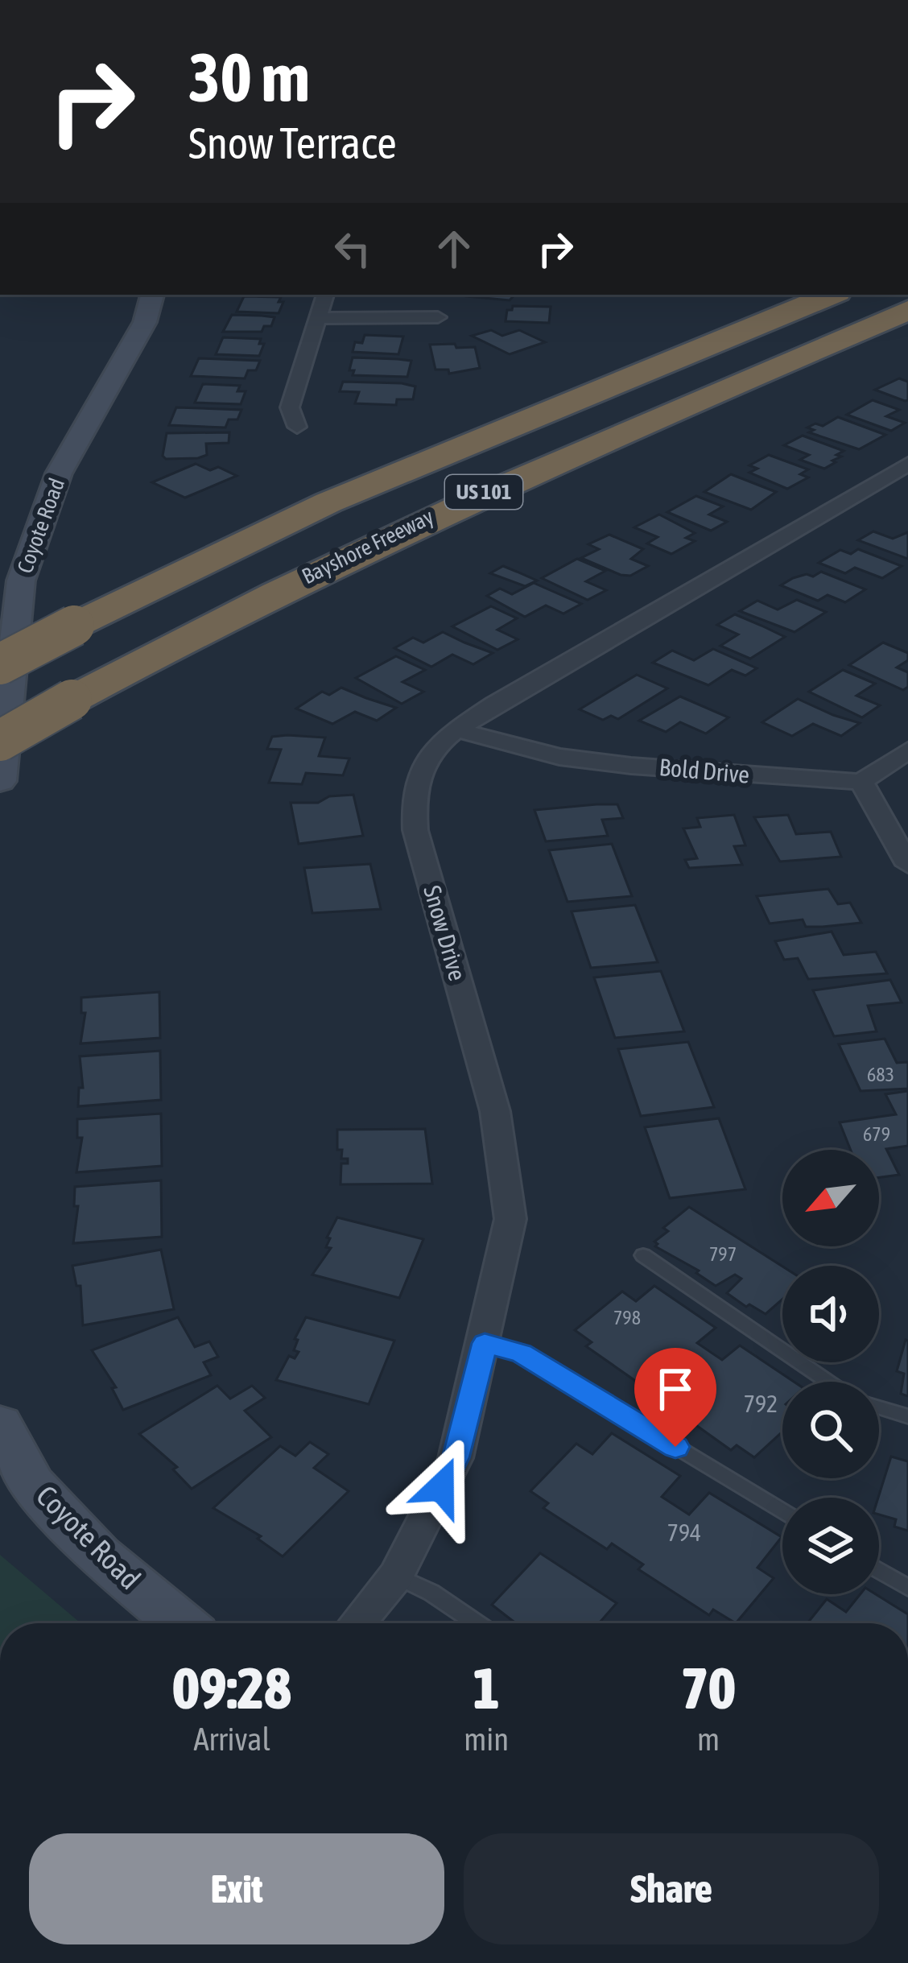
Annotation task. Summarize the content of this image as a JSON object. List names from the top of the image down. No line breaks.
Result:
{"streets":{"highway":["US 101","Bayshore Freeway"],"street":["Coyote Road","Bold Drive","Snow Drive"]},"crossings":[["Bold Drive","Snow Drive"]],"house_numbers":["683","679","797","798","792","794"],"north":"bottom left","page":{"turn":["30 m","Snow Terrace"],"eta":["09:28","Arrival","1","min","70","m"],"buttons":["Exit","Share"]}}
